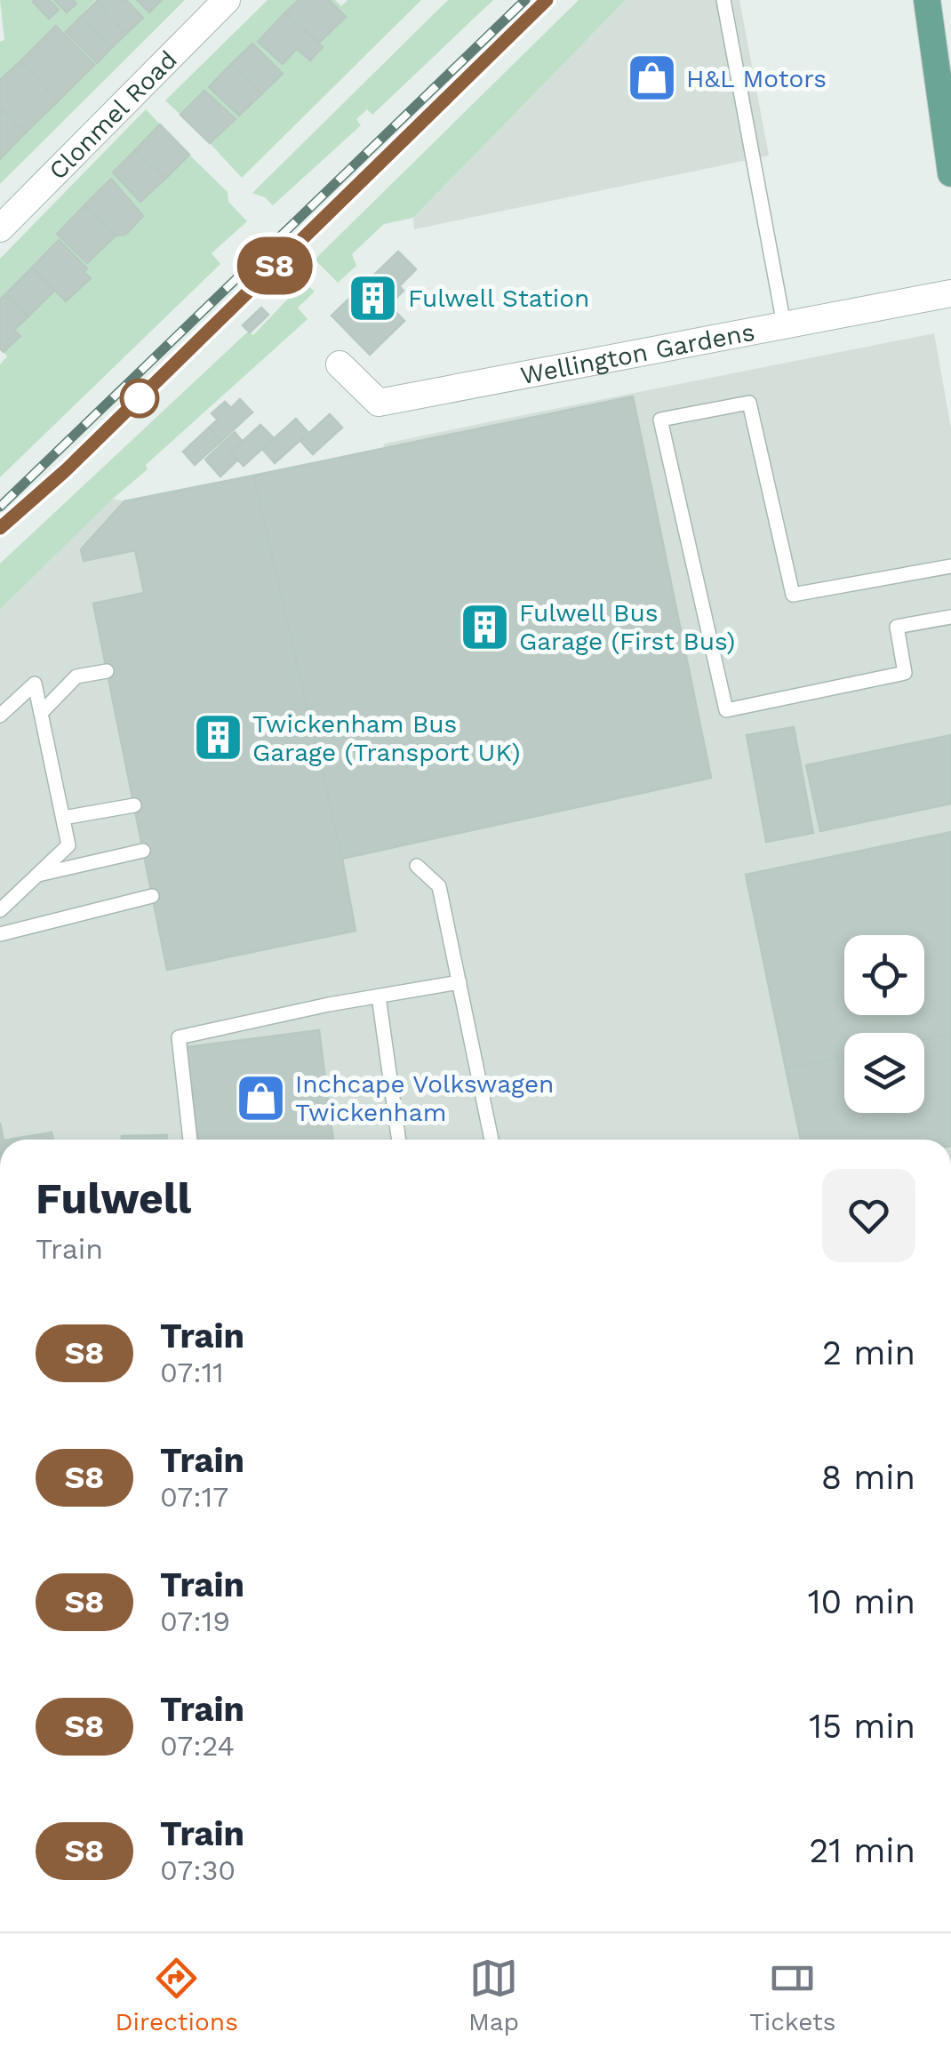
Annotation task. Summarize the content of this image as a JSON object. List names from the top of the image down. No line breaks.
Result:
{"streets":{"street":["Clonmel Road","Wellington Gardens"]},"places":{"shop":["H&L Motors","Inchcape Volkswagen Twickenham"],"building":["Fulwell Station","Fulwell Bus Garage (First Bus)","Twickenham Bus Garage (Transport UK)"]},"page":{"on_map":"S8","heading":["Fulwell","Train"],"list":[{"mark":"S8","name":"Train","note":"07:11","value":"2 min"},{"mark":"S8","name":"Train","note":"07:17","value":"8 min"},{"mark":"S8","name":"Train","note":"07:19","value":"10 min"},{"mark":"S8","name":"Train","note":"07:24","value":"15 min"},{"mark":"S8","name":"Train","note":"07:30","value":"21 min"}],"tabs":["Directions","Map","Tickets"]}}
